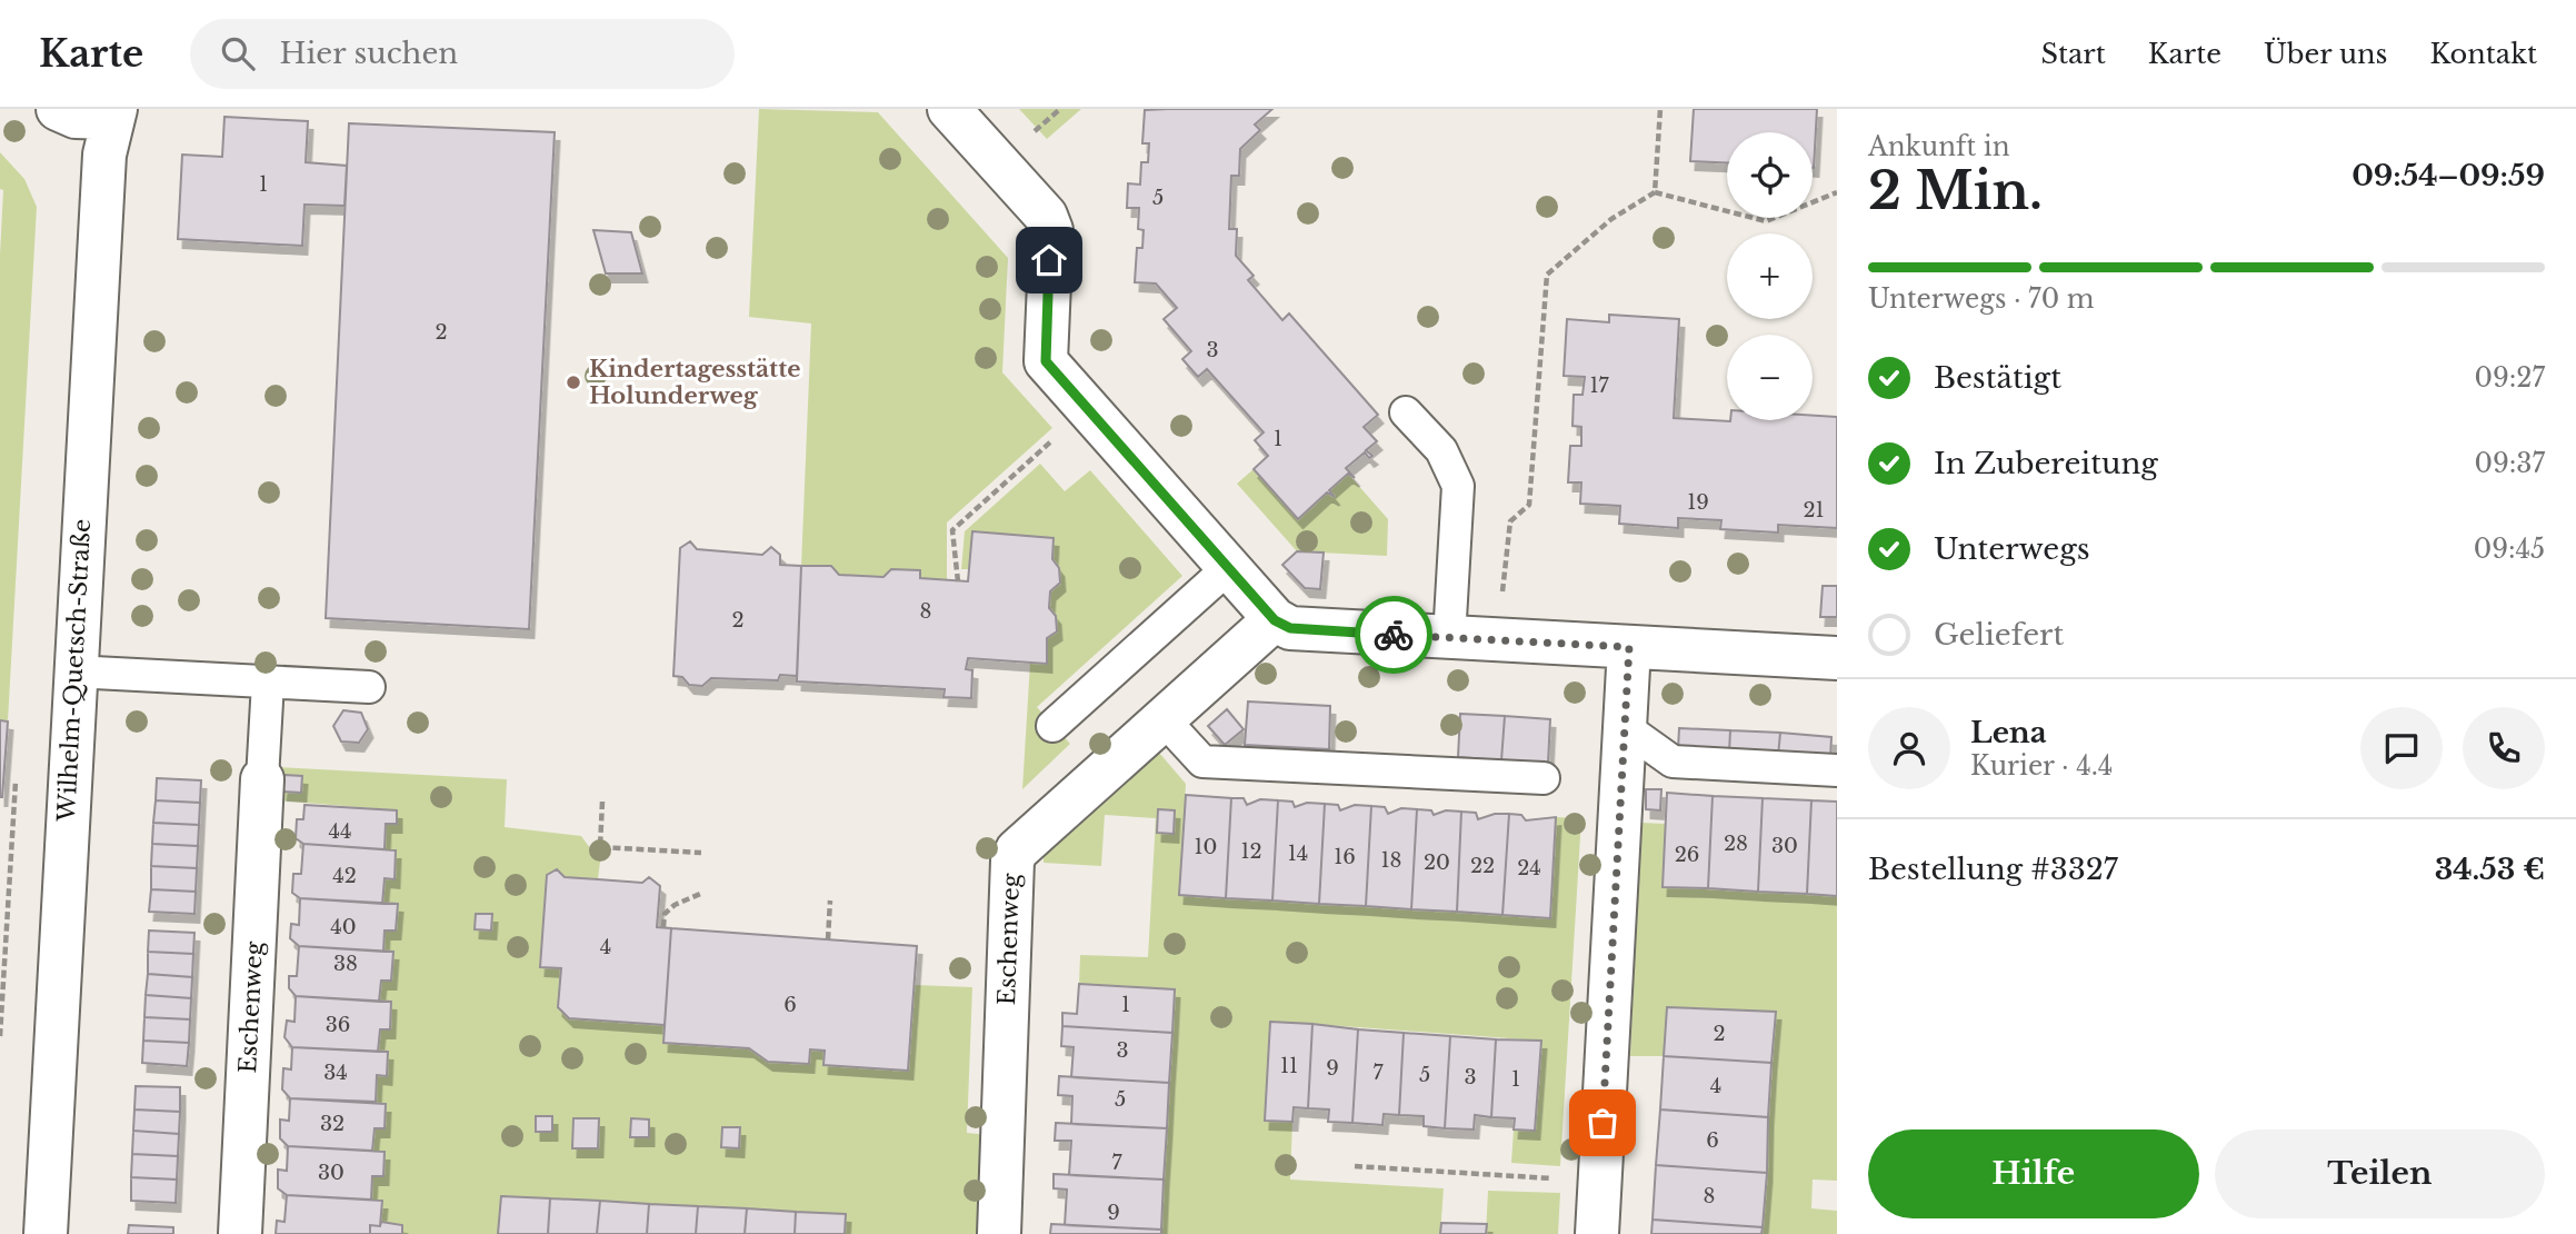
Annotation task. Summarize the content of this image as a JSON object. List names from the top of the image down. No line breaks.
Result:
{"streets":{"street":["Wilhelm-Quetsch-Straße","Eschenweg"]},"places":["Kindertagesstätte Holunderweg"],"house_numbers":["1","5","2","3","17","1","19","21","8","2","44","28","30","10","12","14","26","16","18","20","22","24","42","40","4","38","6","1","36","2","3","11","9","34","7","5","3","1","4","5","32","6","7","30","8","9"],"page":{"header":"Karte","search":"Hier suchen","nav":["Start","Karte","Über uns","Kontakt"],"heading":["2 Min.","Ankunft in","09:54–09:59"],"panel":["Lena","Kurier · 4.4","Bestellung #3327","34.53 €"],"map_buttons":["+","−"],"bar":"Unterwegs · 70 m","list":[["Bestätigt","09:27"],["In Zubereitung","09:37"],["Unterwegs","09:45"],"Geliefert"],"buttons":["Hilfe","Teilen"]}}
